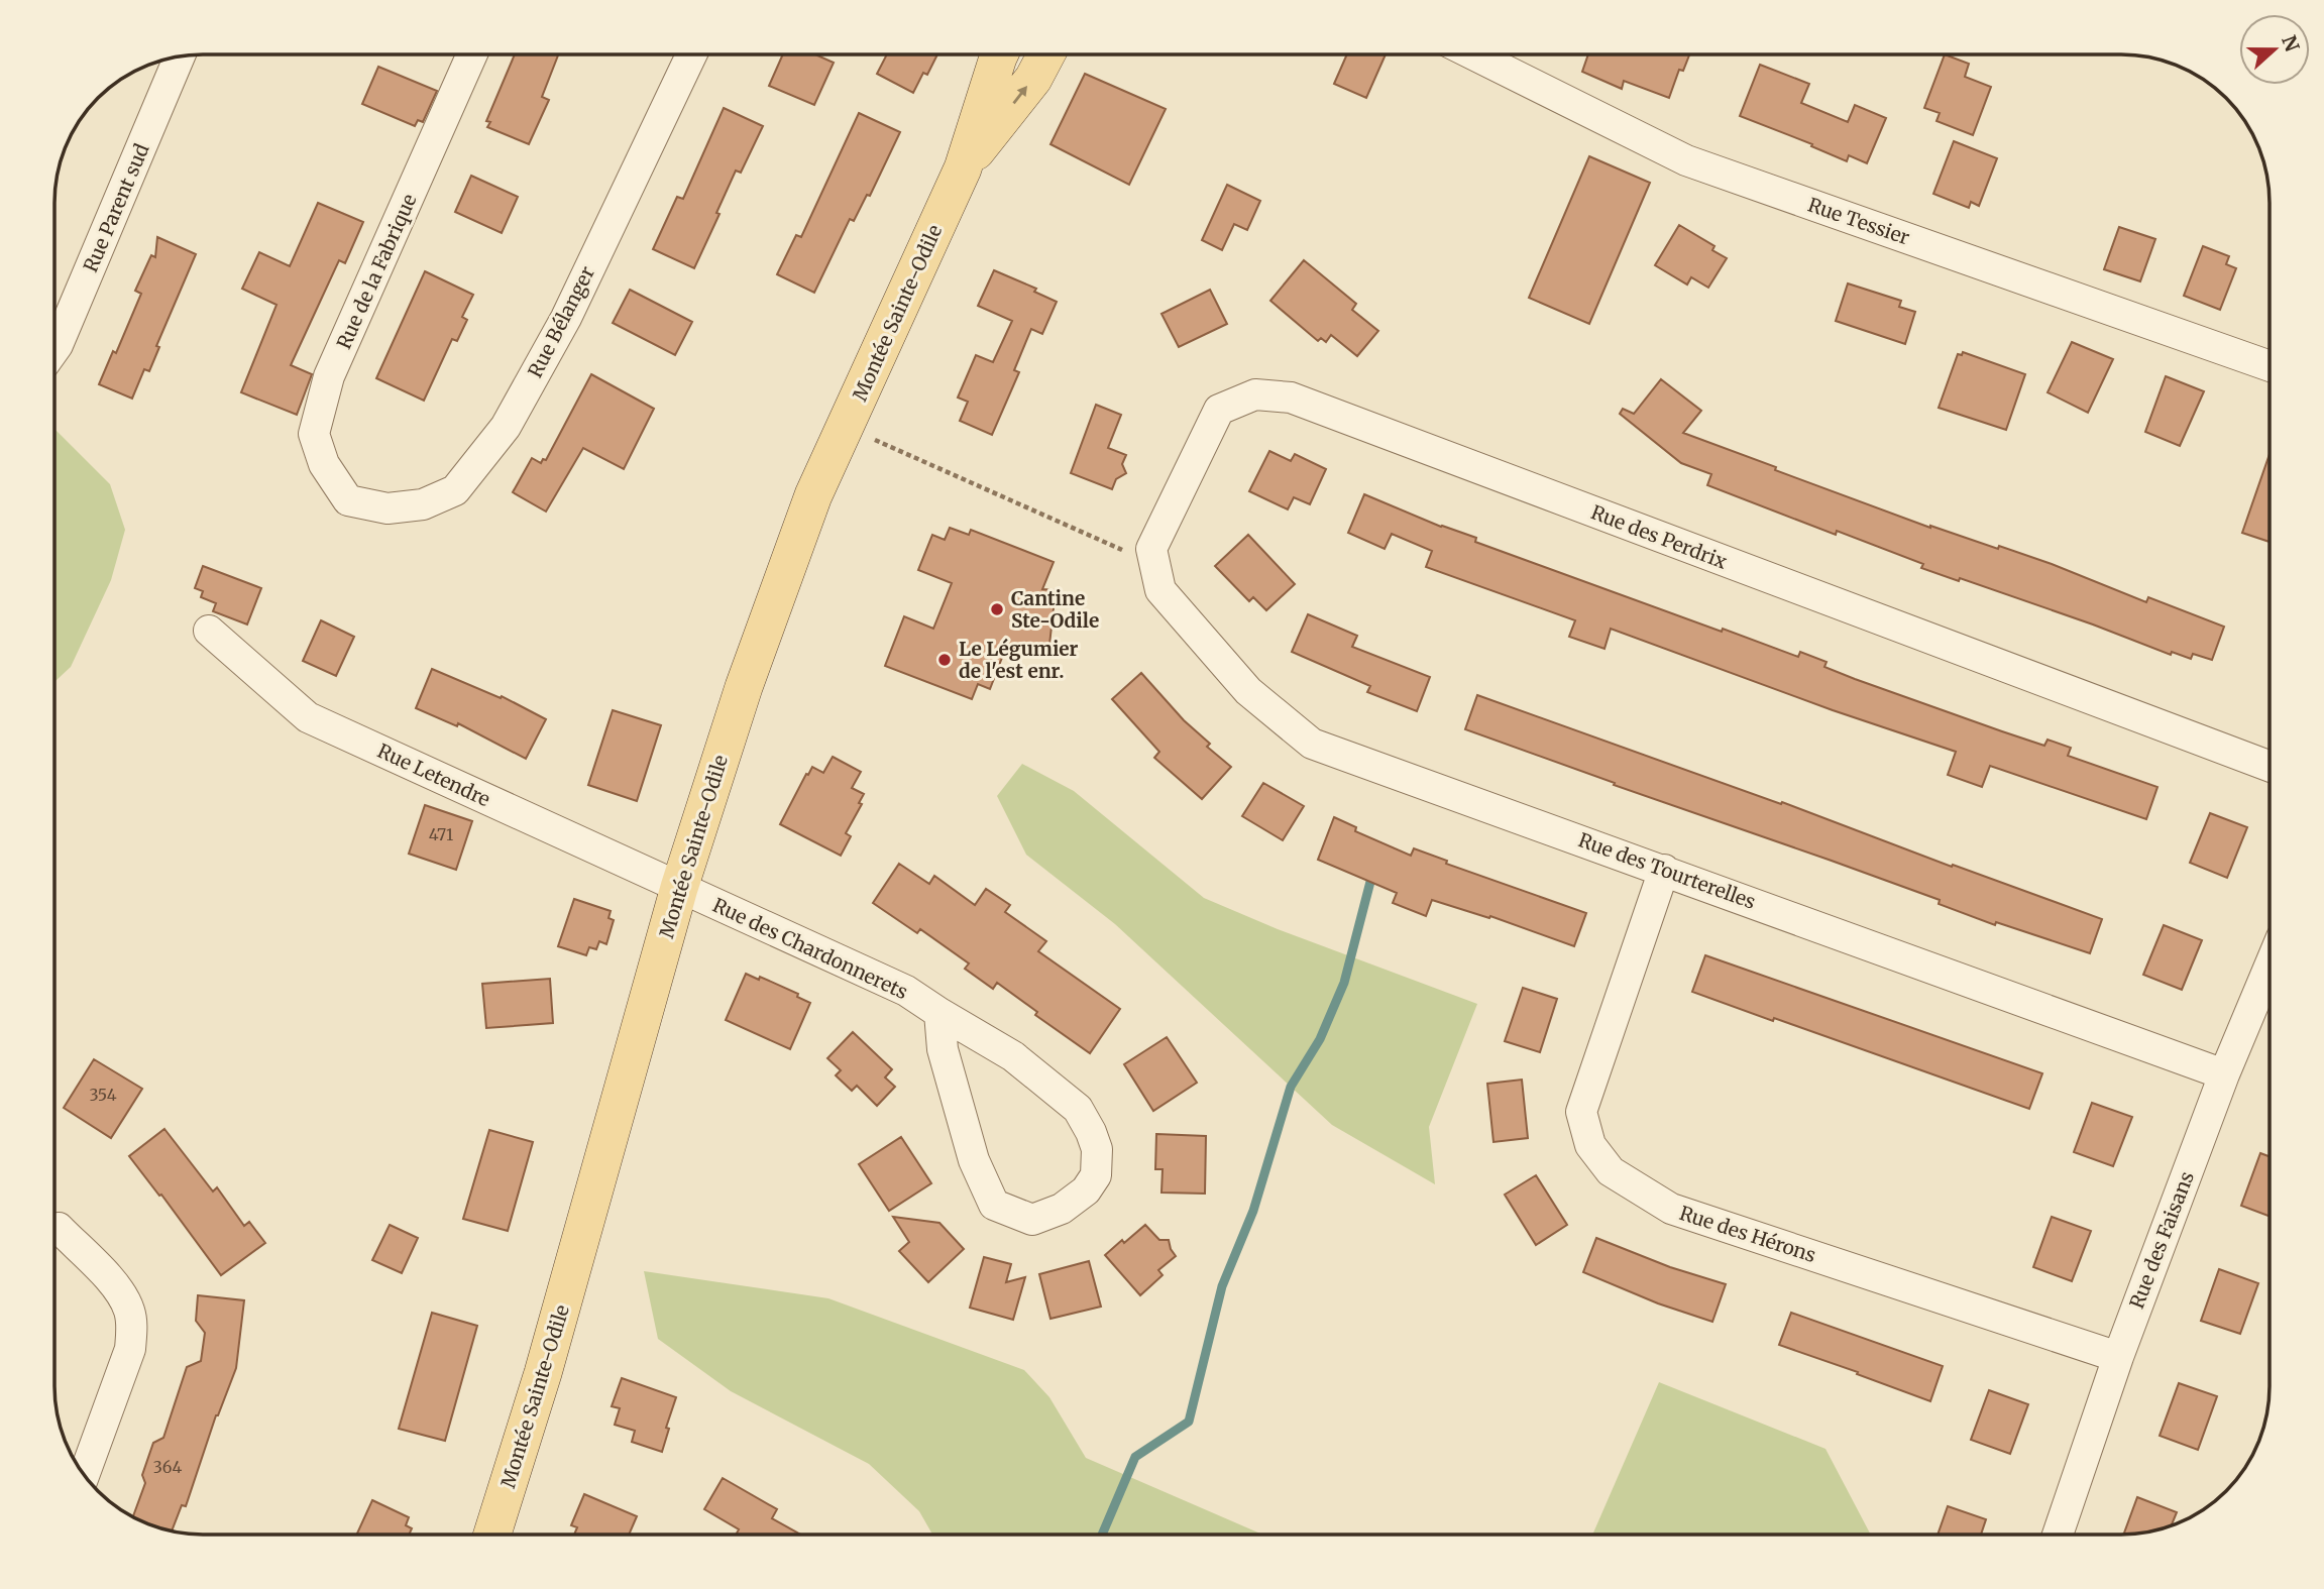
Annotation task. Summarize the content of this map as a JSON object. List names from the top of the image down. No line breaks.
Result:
{"streets":{"main road":["Montée Sainte-Odile"],"street":["Rue Parent sud","Rue Tessier","Rue de la Fabrique","Rue Bélanger","Rue des Perdrix","Rue Letendre","Rue des Tourterelles","Rue des Chardonnerets","Rue des Hérons","Rue des Faisans"]},"crossings":[["Rue de la Fabrique","Rue Bélanger"],["Montée Sainte-Odile","Rue Letendre"],["Montée Sainte-Odile","Rue des Chardonnerets"],["Rue des Perdrix","Rue des Tourterelles"],["Rue Letendre","Rue des Chardonnerets"],["Rue des Tourterelles","Rue des Hérons"],["Rue des Tourterelles","Rue des Faisans"],["Rue des Hérons","Rue des Faisans"]],"places":["Cantine Ste-Odile","Le Légumier de l'est enr."],"house_numbers":["471","354","364"],"north":"right"}
